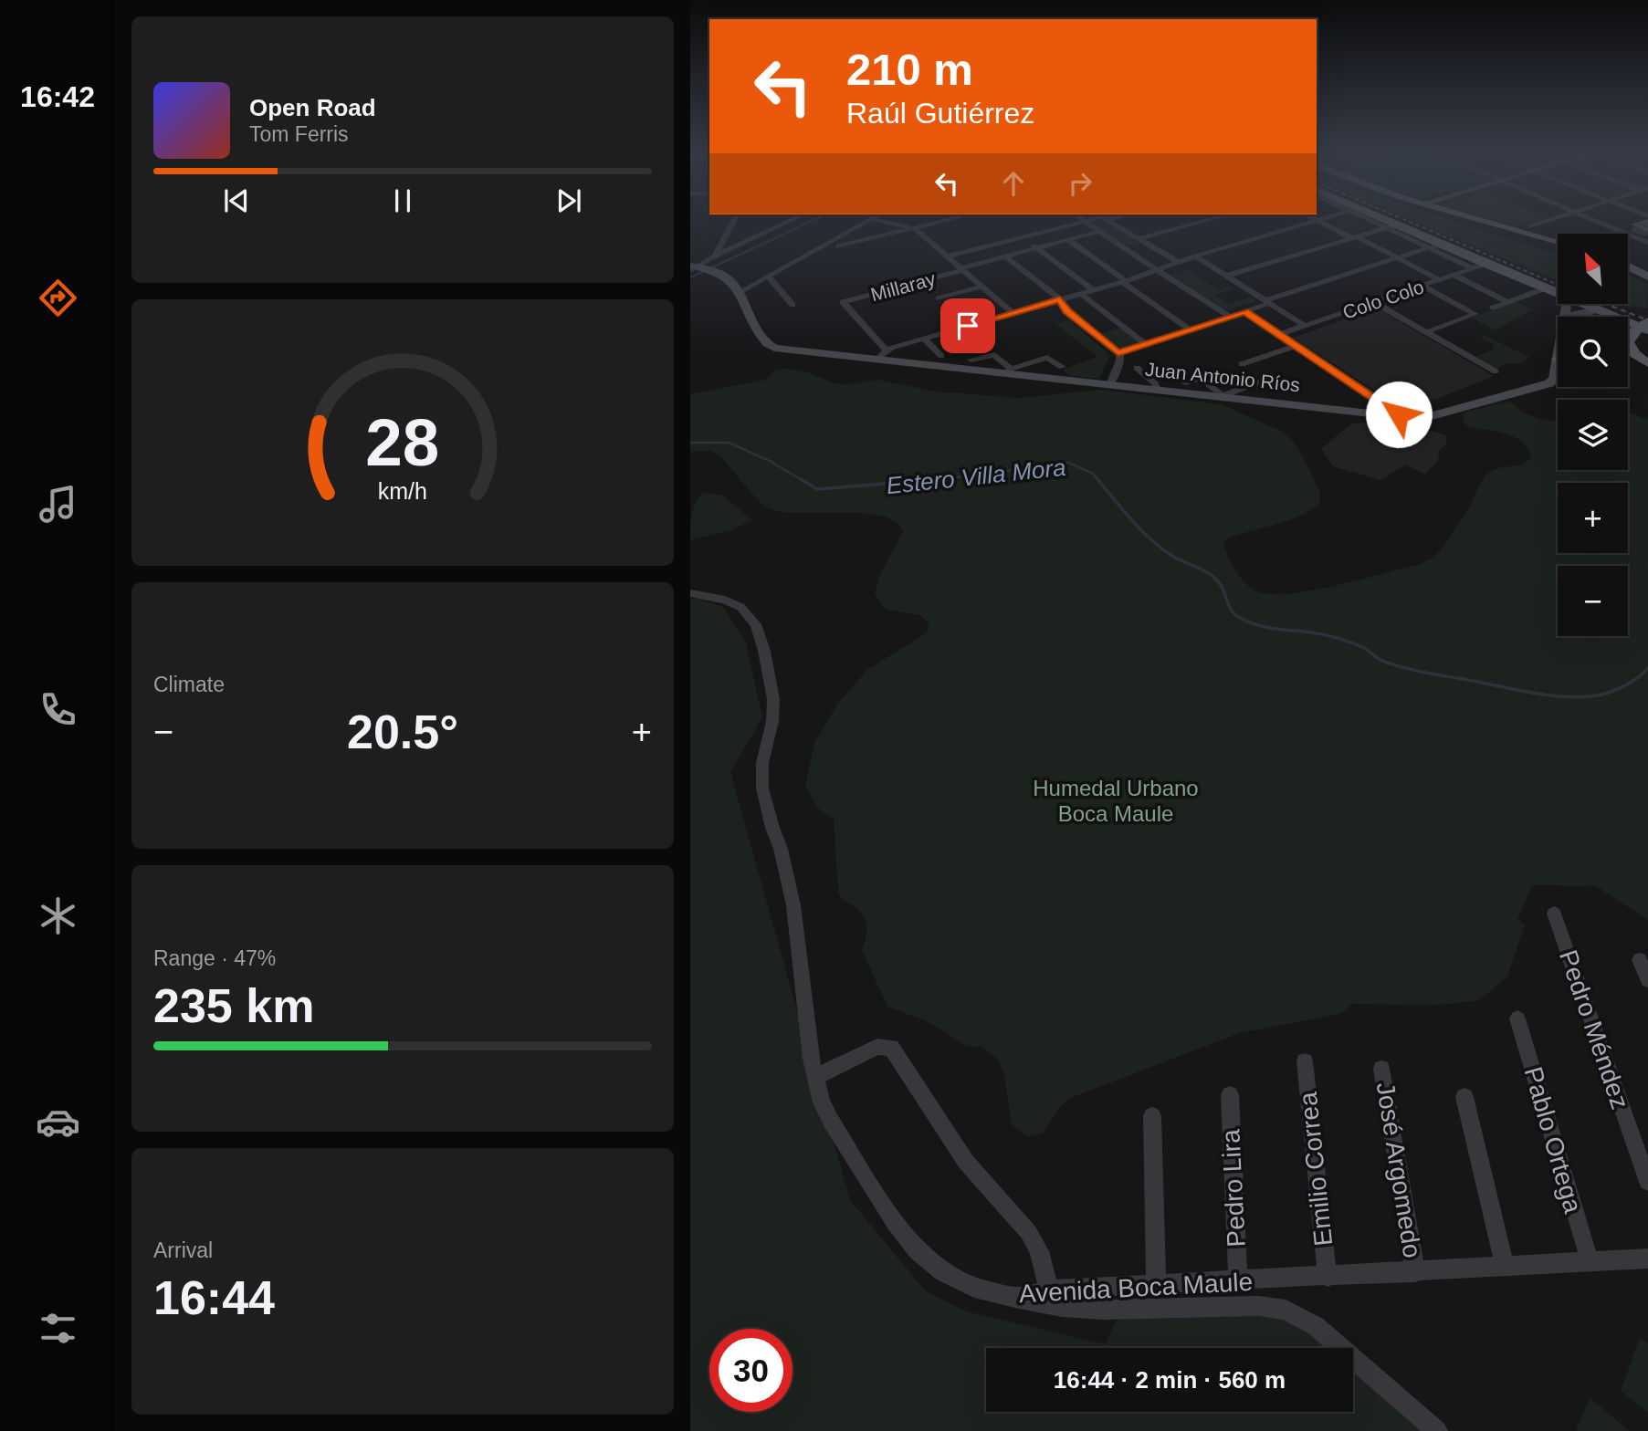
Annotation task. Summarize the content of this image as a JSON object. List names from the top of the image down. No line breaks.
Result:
{"streets":{"street":["Millaray","Colo Colo","Juan Antonio Ríos","Pedro Méndez","Pablo Ortega","Emilio Correa","José Argomedo","Pedro Lira","Avenida Boca Maule"]},"crossings":[["Millaray","Juan Antonio Ríos"],["Pablo Ortega","Avenida Boca Maule"],["Emilio Correa","Avenida Boca Maule"],["José Argomedo","Avenida Boca Maule"],["Pedro Lira","Avenida Boca Maule"]],"water":["Estero Villa Mora"],"parks":["Humedal Urbano Boca Maule"],"north":"top left","page":{"tabs":"16:42","turn":["210 m","Raúl Gutiérrez"],"song":["Open Road","Tom Ferris"],"map_buttons":["+","−"],"tile":["Climate",["Range · 47%","235 km"],["Arrival","16:44"]],"heat":["−","20.5°","+"],"limit":"30","trip":"16:44 · 2 min · 560 m","gauge":["28","km/h"]}}
